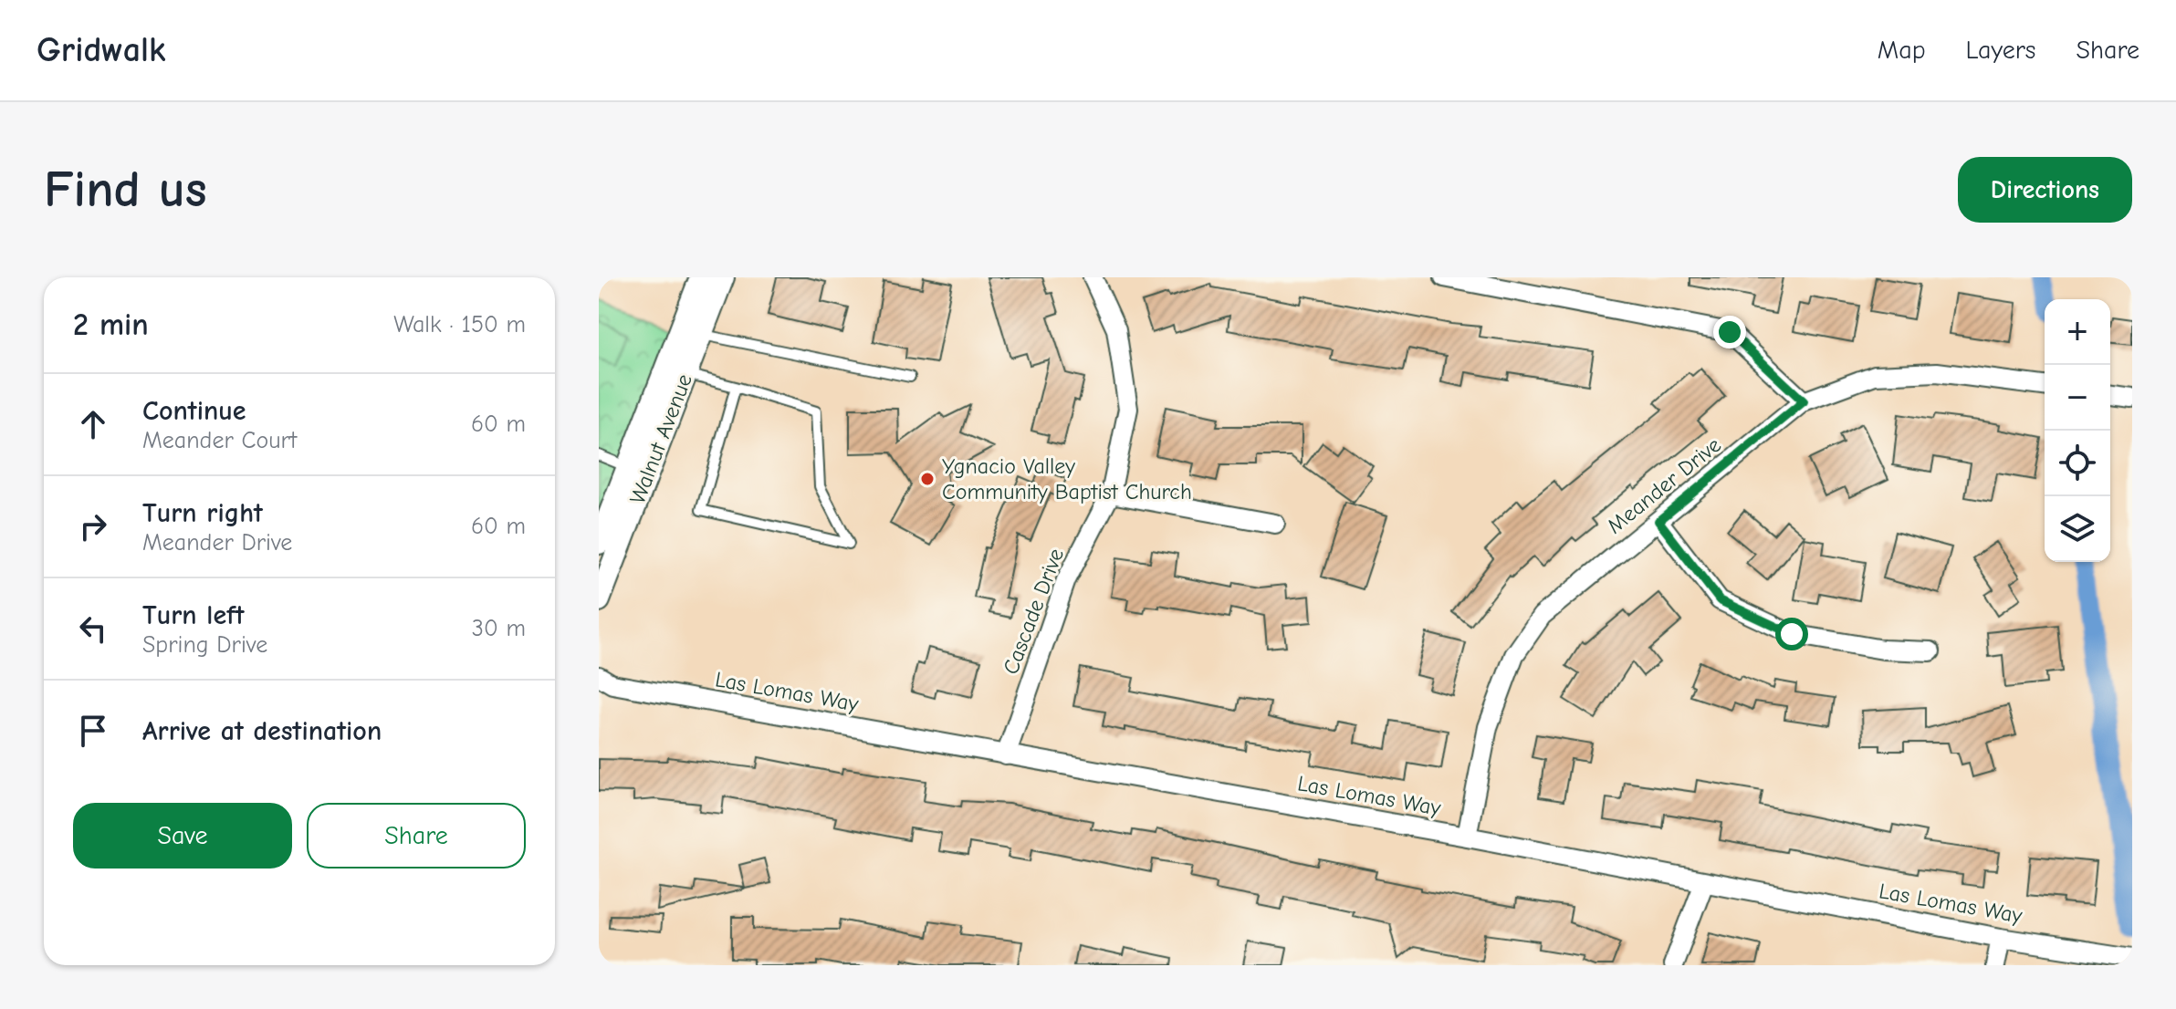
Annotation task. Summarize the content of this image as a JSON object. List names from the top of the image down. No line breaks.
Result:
{"streets":{"street":["Walnut Avenue","Meander Drive","Cascade Drive","Las Lomas Way"]},"crossings":[["Meander Drive","Las Lomas Way"],["Cascade Drive","Las Lomas Way"]],"places":["Ygnacio Valley Community Baptist Church"],"page":{"header":"Gridwalk","nav":["Map","Layers","Share"],"buttons":["Directions",["Save","Share"]],"title":"Find us","heading":["2 min","Walk · 150 m"],"map_buttons":["+","−"],"list":[["Continue","Meander Court","60 m"],["Turn right","Meander Drive","60 m"],["Turn left","Spring Drive","30 m"],"Arrive at destination"]}}
